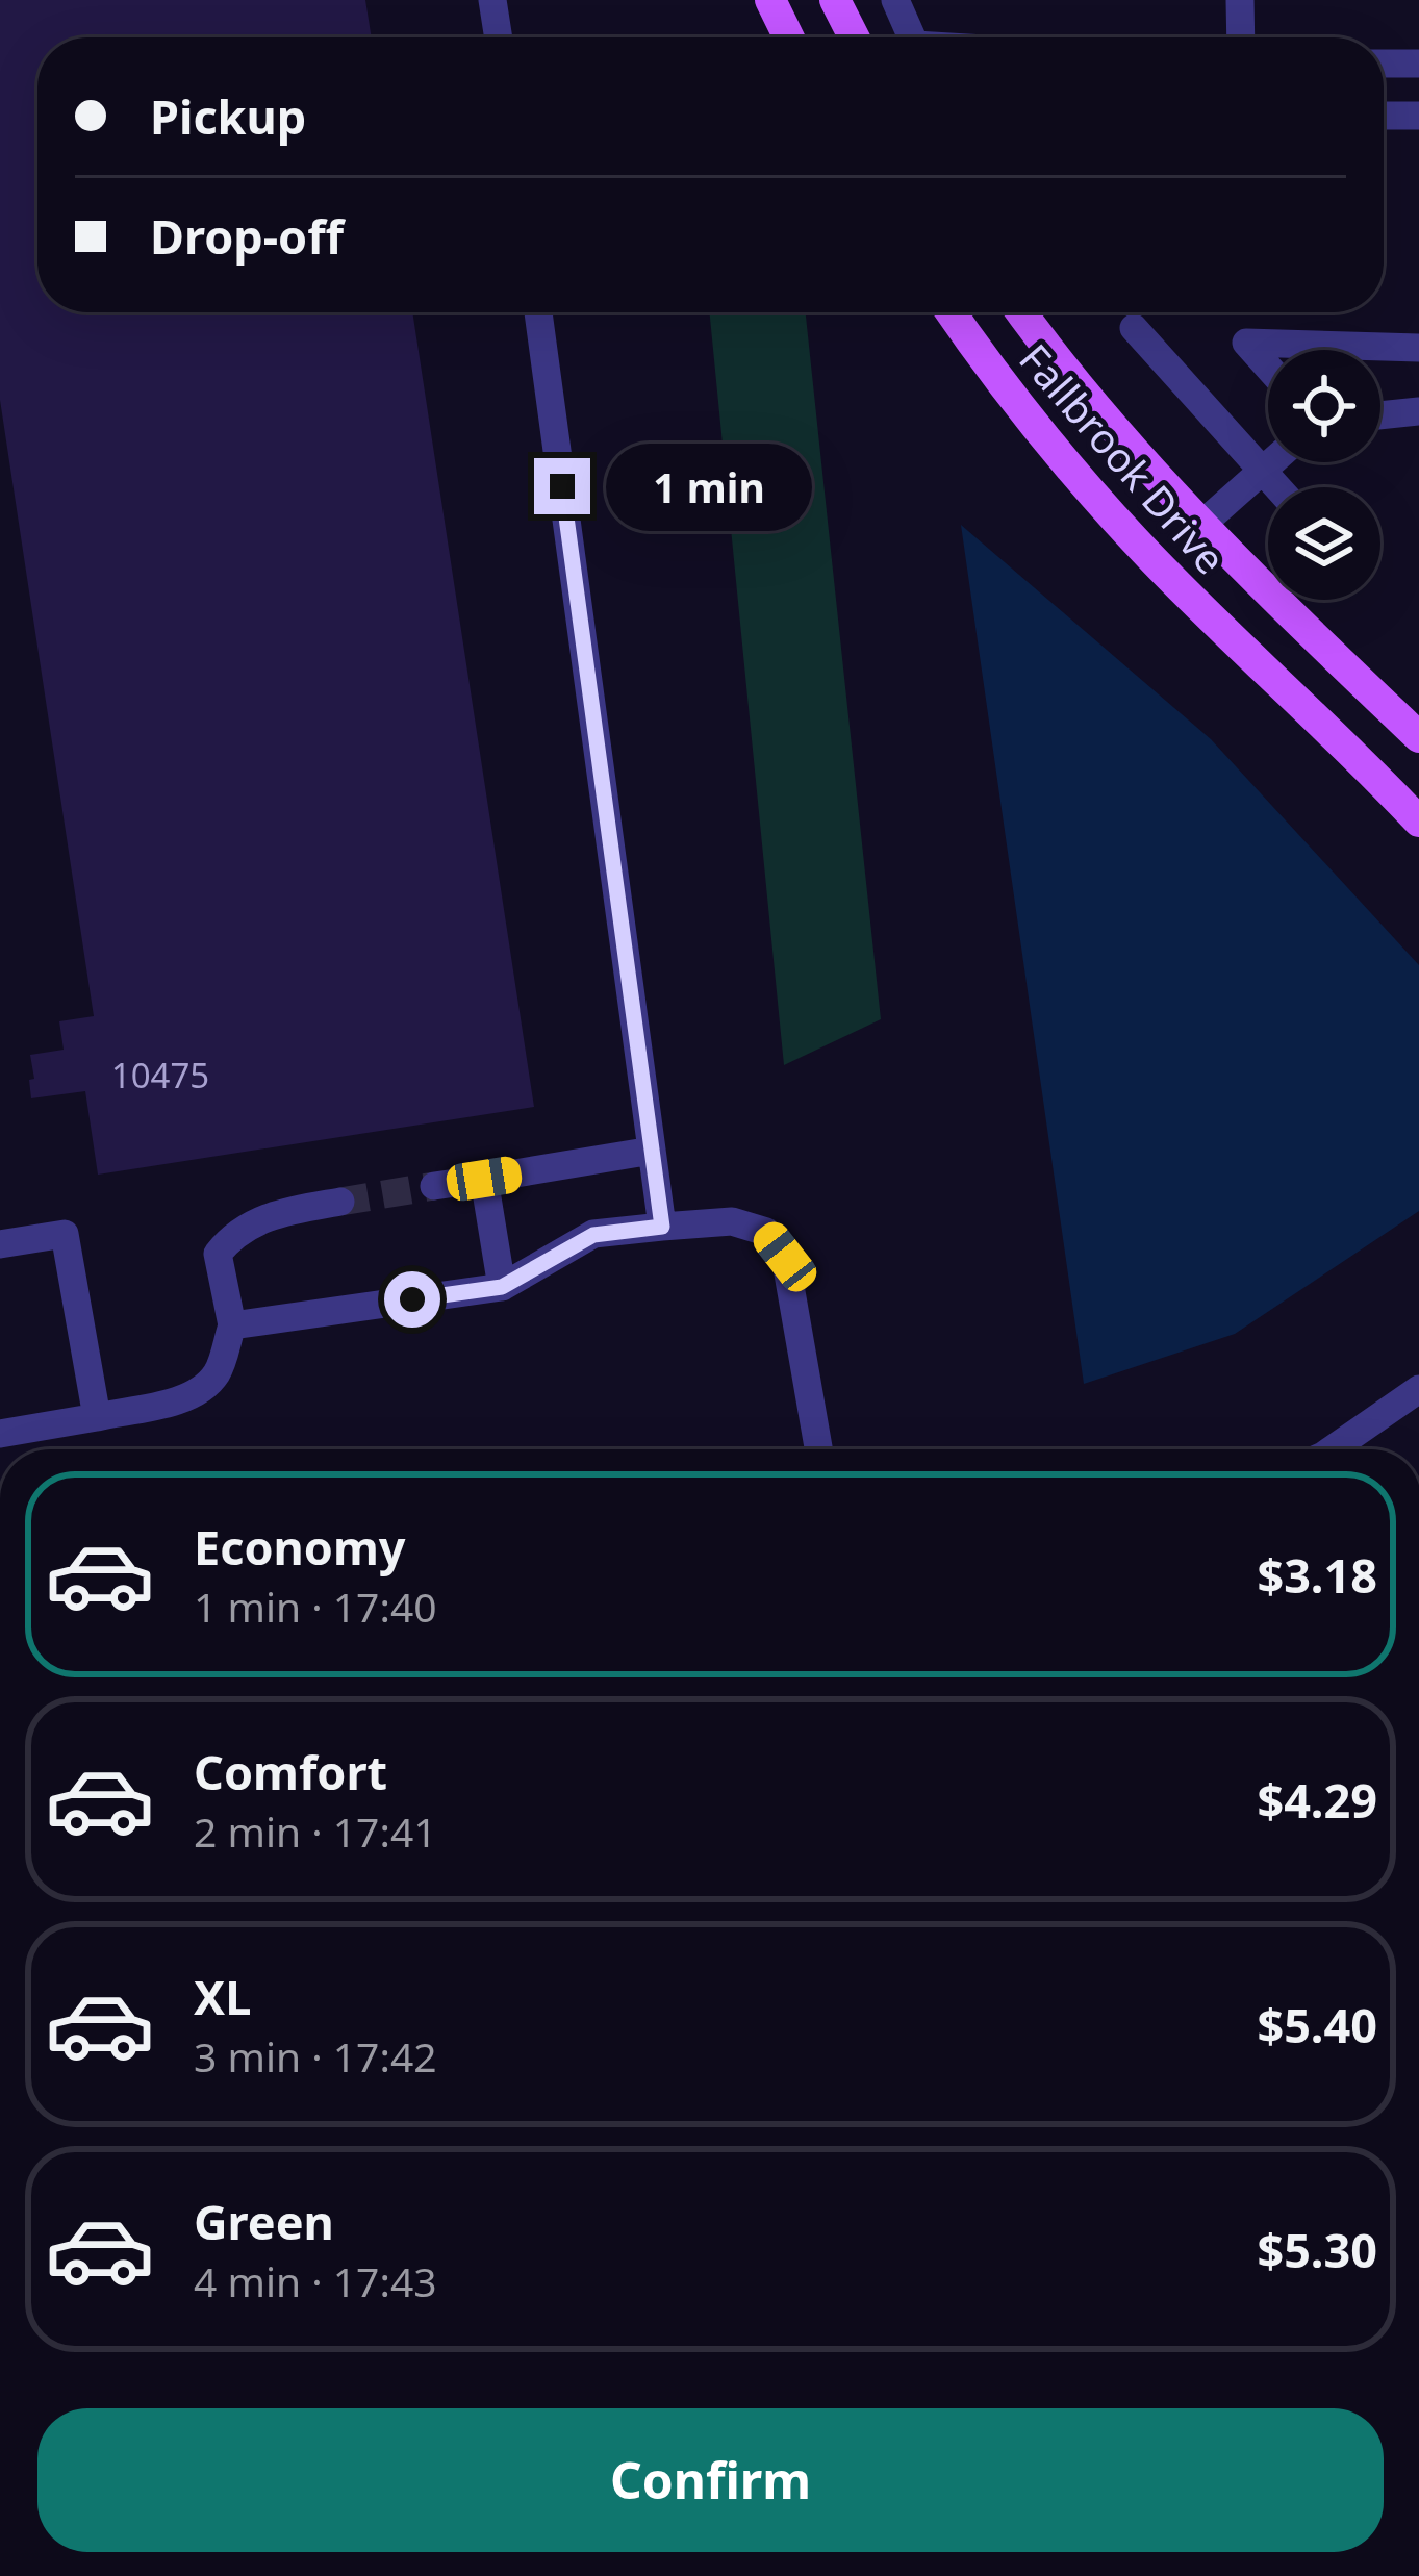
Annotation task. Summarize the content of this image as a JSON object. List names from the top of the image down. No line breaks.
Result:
{"streets":{"main road":["Fallbrook Drive"]},"house_numbers":["10475"],"page":{"banner":["Pickup","Drop-off"],"bubble":"1 min","list":[{"name":"Economy","note":"1 min · 17:40","value":"$3.18"},{"name":"Comfort","note":"2 min · 17:41","value":"$4.29"},{"name":"XL","note":"3 min · 17:42","value":"$5.40"},{"name":"Green","note":"4 min · 17:43","value":"$5.30"}],"buttons":"Confirm"}}
